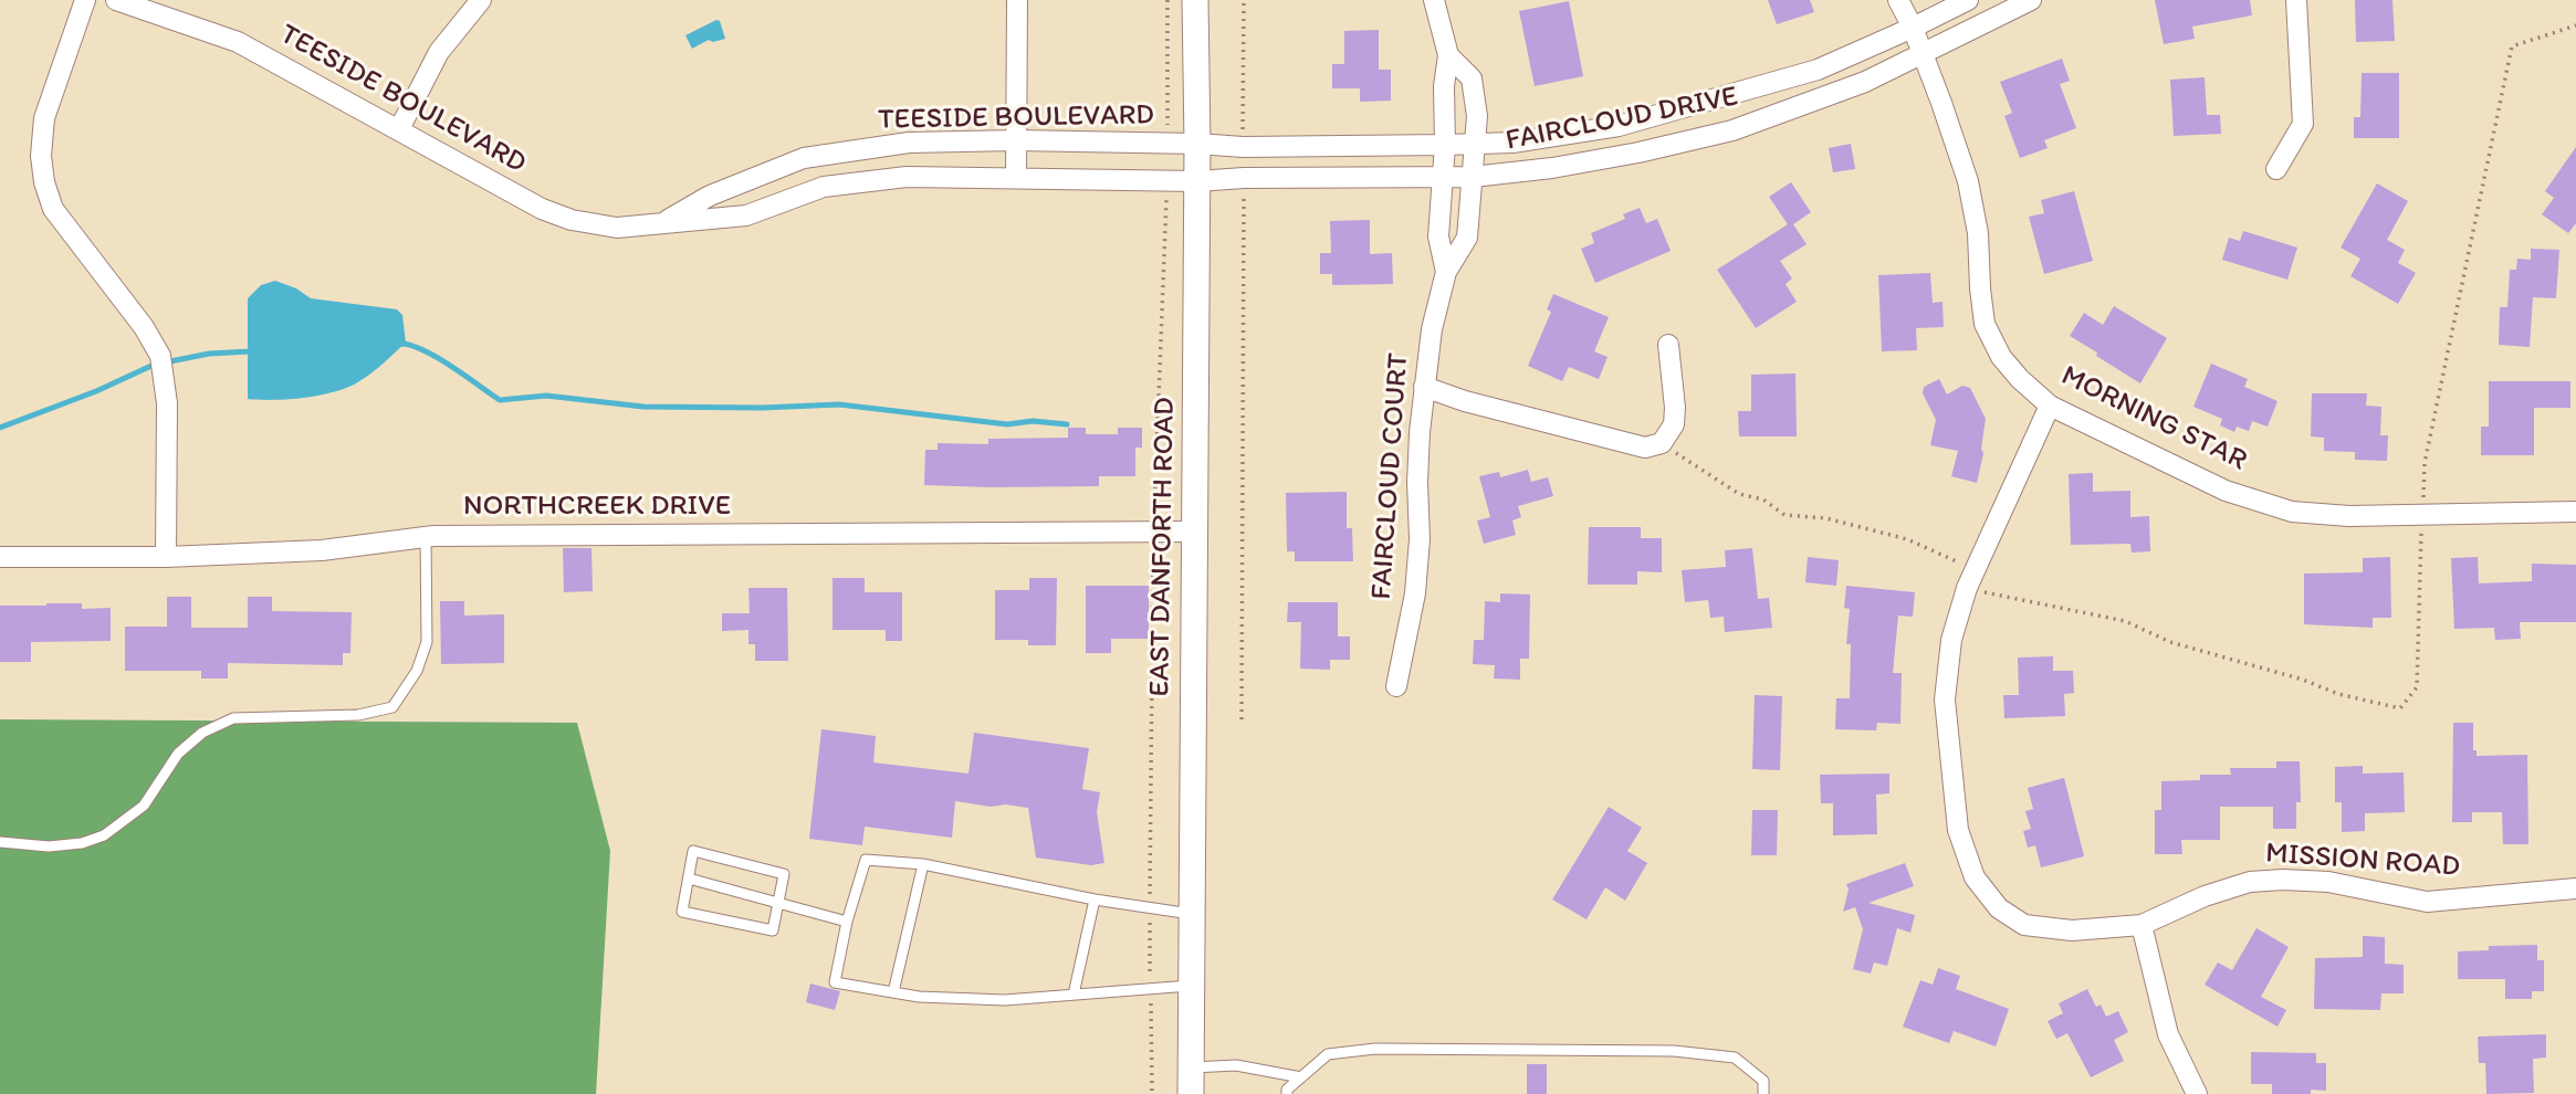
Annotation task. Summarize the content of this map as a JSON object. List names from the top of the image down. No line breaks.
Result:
{"streets":{"street":["TEESIDE BOULEVARD","FAIRCLOUD DRIVE","MORNING STAR","FAIRCLOUD COURT","NORTHCREEK DRIVE","EAST DANFORTH ROAD","MISSION ROAD"]},"crossings":[["TEESIDE BOULEVARD","FAIRCLOUD DRIVE"],["TEESIDE BOULEVARD","EAST DANFORTH ROAD"],["FAIRCLOUD DRIVE","MORNING STAR"],["FAIRCLOUD DRIVE","FAIRCLOUD COURT"],["FAIRCLOUD DRIVE","EAST DANFORTH ROAD"],["MORNING STAR","MISSION ROAD"],["NORTHCREEK DRIVE","EAST DANFORTH ROAD"]]}
